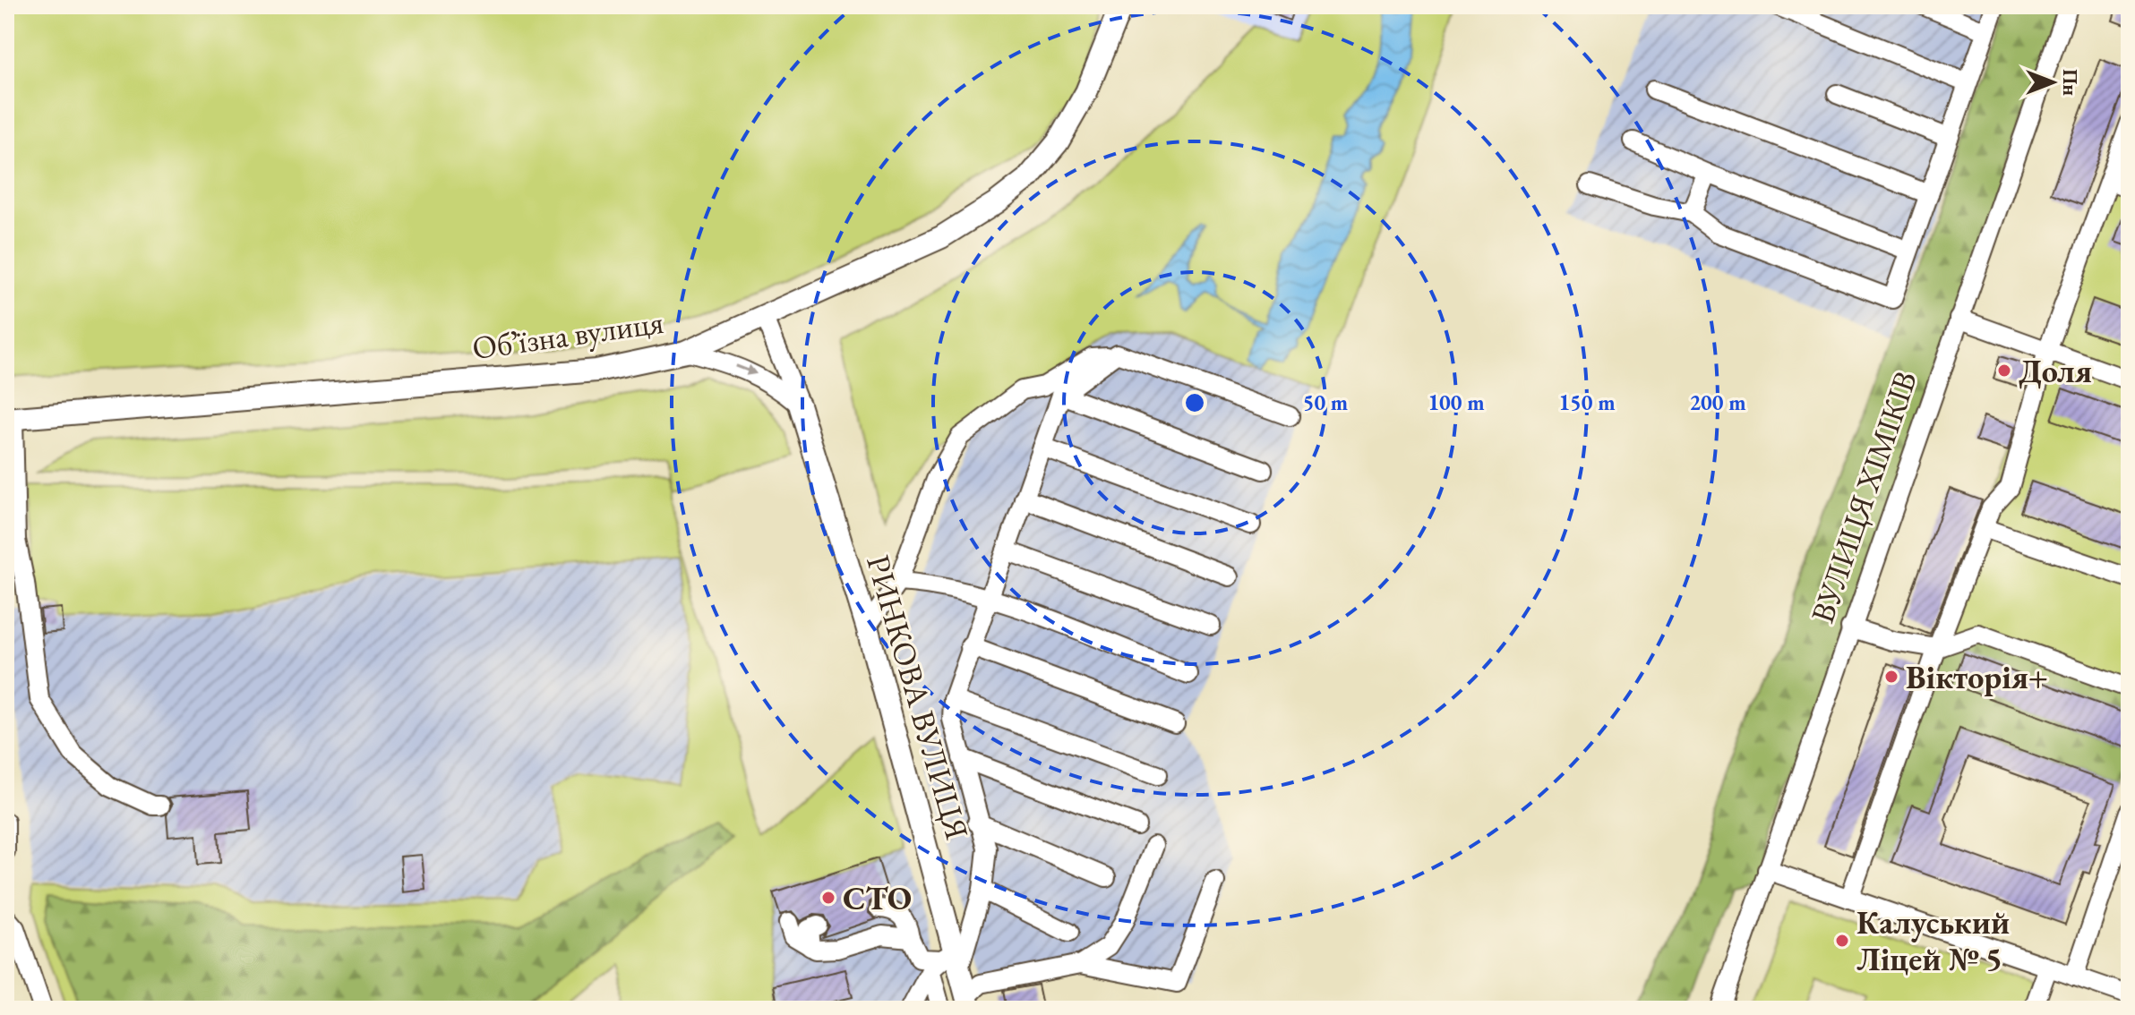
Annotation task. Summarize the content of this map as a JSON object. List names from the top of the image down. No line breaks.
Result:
{"streets":{"main road":["Обʼїзна вулиця","РИНКОВА ВУЛИЦЯ"],"street":["ВУЛИЦЯ ХІМІКІВ"]},"crossings":[["Обʼїзна вулиця","РИНКОВА ВУЛИЦЯ"]],"places":["Доля","Вікторія+","СТО","Калуський Ліцей № 5"],"north":"right","rings":["50 m","100 m","150 m","200 m"]}
